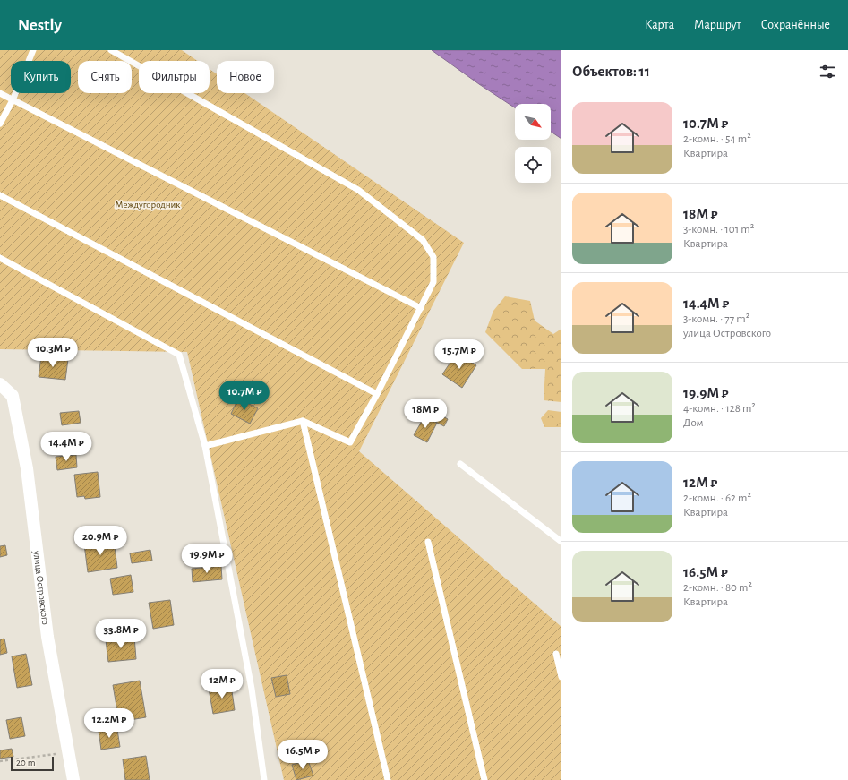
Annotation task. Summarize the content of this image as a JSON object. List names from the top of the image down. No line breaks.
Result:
{"streets":{"street":["улица Островского"]},"parks":["Междугородник"],"scale_bar":"20 m","north":"bottom right","page":{"header":"Nestly","nav":["Карта","Маршрут","Сохранённые"],"heading":"Объектов: 11","chip":["Купить","Снять","Фильтры","Новое"],"list":[{"name":"10.7M ₽","note":"2-комн. · 54 m² · Квартира"},{"name":"18M ₽","note":"3-комн. · 101 m² · Квартира"},{"name":"14.4M ₽","note":"3-комн. · 77 m² · улица Островского"},{"name":"19.9M ₽","note":"4-комн. · 128 m² · Дом"},{"name":"12M ₽","note":"2-комн. · 62 m² · Квартира"},{"name":"16.5M ₽","note":"2-комн. · 80 m² · Квартира"}],"price":["10.3M ₽","15.7M ₽","10.7M ₽","18M ₽","14.4M ₽","20.9M ₽","19.9M ₽","33.8M ₽","12M ₽","12.2M ₽","16.5M ₽"],"scale":"20 m"}}
